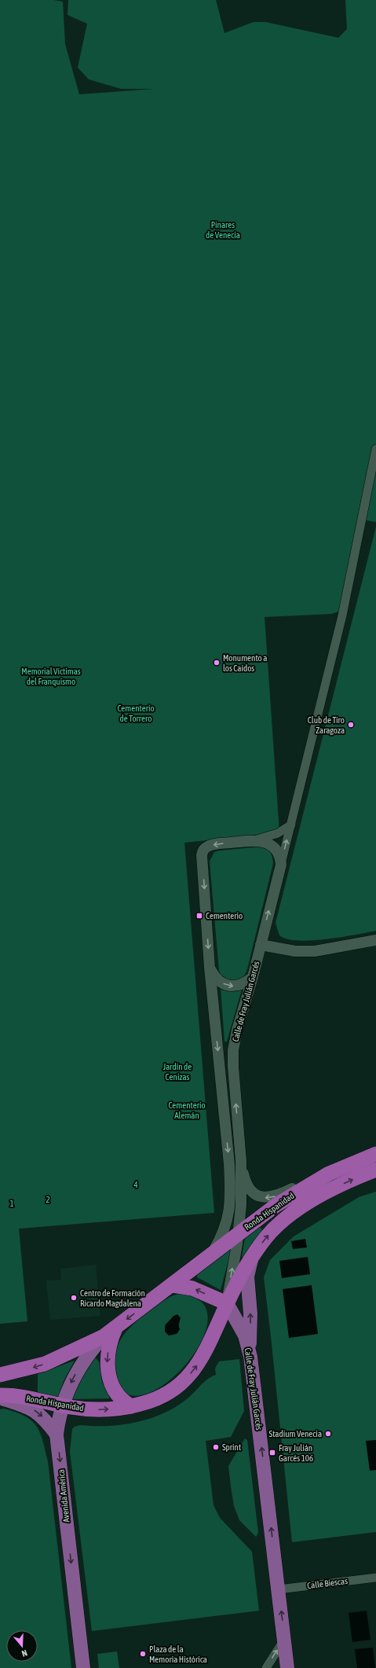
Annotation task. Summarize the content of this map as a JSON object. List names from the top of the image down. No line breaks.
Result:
{"streets":{"highway":["Ronda Hispanidad"],"main road":["Calle de Fray Julián Garcés","Avenida América"],"street":["Calle Biescas"]},"crossings":[["Calle de Fray Julián Garcés","Ronda Hispanidad"],["Calle de Fray Julián Garcés","Calle Biescas"],["Ronda Hispanidad","Avenida América"]],"one_way":["Avenida América"],"parks":["Pinares de Venecia","Memorial Víctimas del Franquismo","Cementerio de Torrero","Jardín de Cenizas","Cementerio Alemán","4","2","1"],"places":{"other":["Monumento a los Caídos","Club de Tiro Zaragoza","Centro de Formación Ricardo Magdalena","Stadium Venecia","Sprint","Plaza de la Memoria Histórica"],"transit":["Cementerio","Fray Julián Garcés 106"]},"north":"bottom"}
